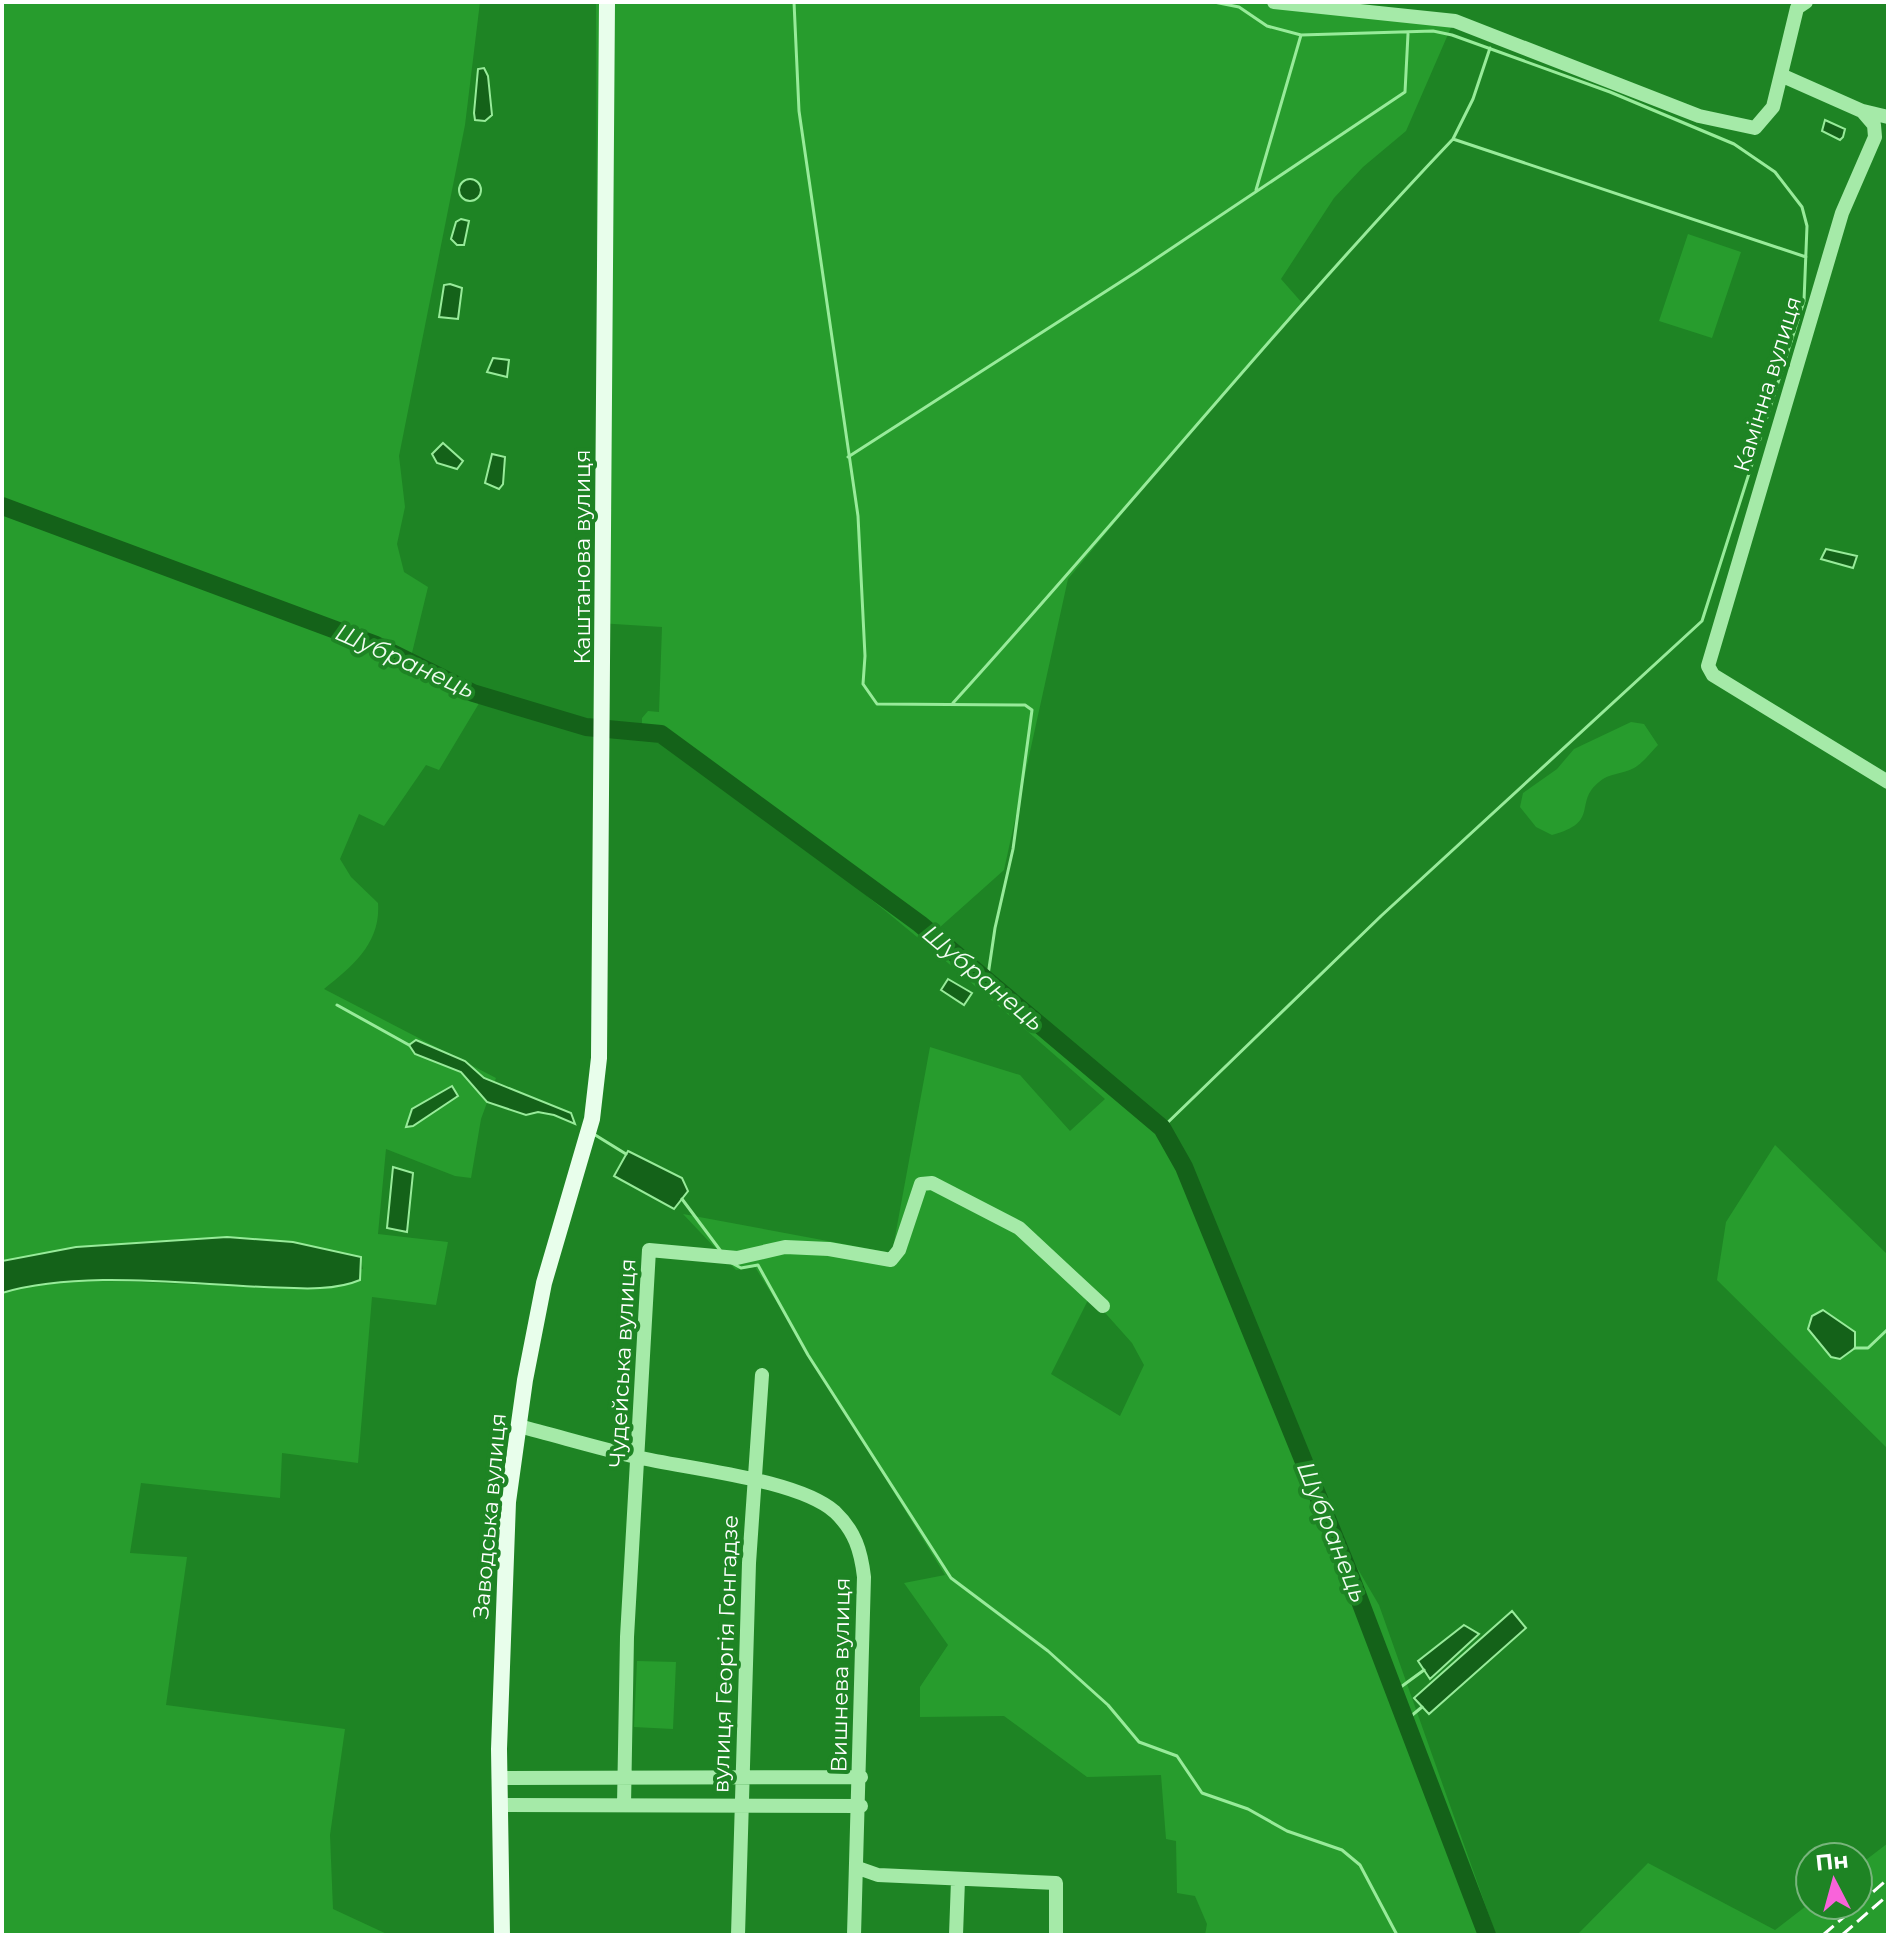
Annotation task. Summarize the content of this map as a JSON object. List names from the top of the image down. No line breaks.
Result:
{"streets":{"main road":["Каштанова вулиця","Заводська вулиця"],"street":["Камінна вулиця","Чудейська вулиця","вулиця Георгія Гонгадзе","Вишнева вулиця"]},"crossings":[["Каштанова вулиця","Заводська вулиця"],["Чудейська вулиця","Вишнева вулиця"],["Заводська вулиця","Вишнева вулиця"],["вулиця Георгія Гонгадзе","Вишнева вулиця"]],"water":["Шубранець"],"north":"top"}
